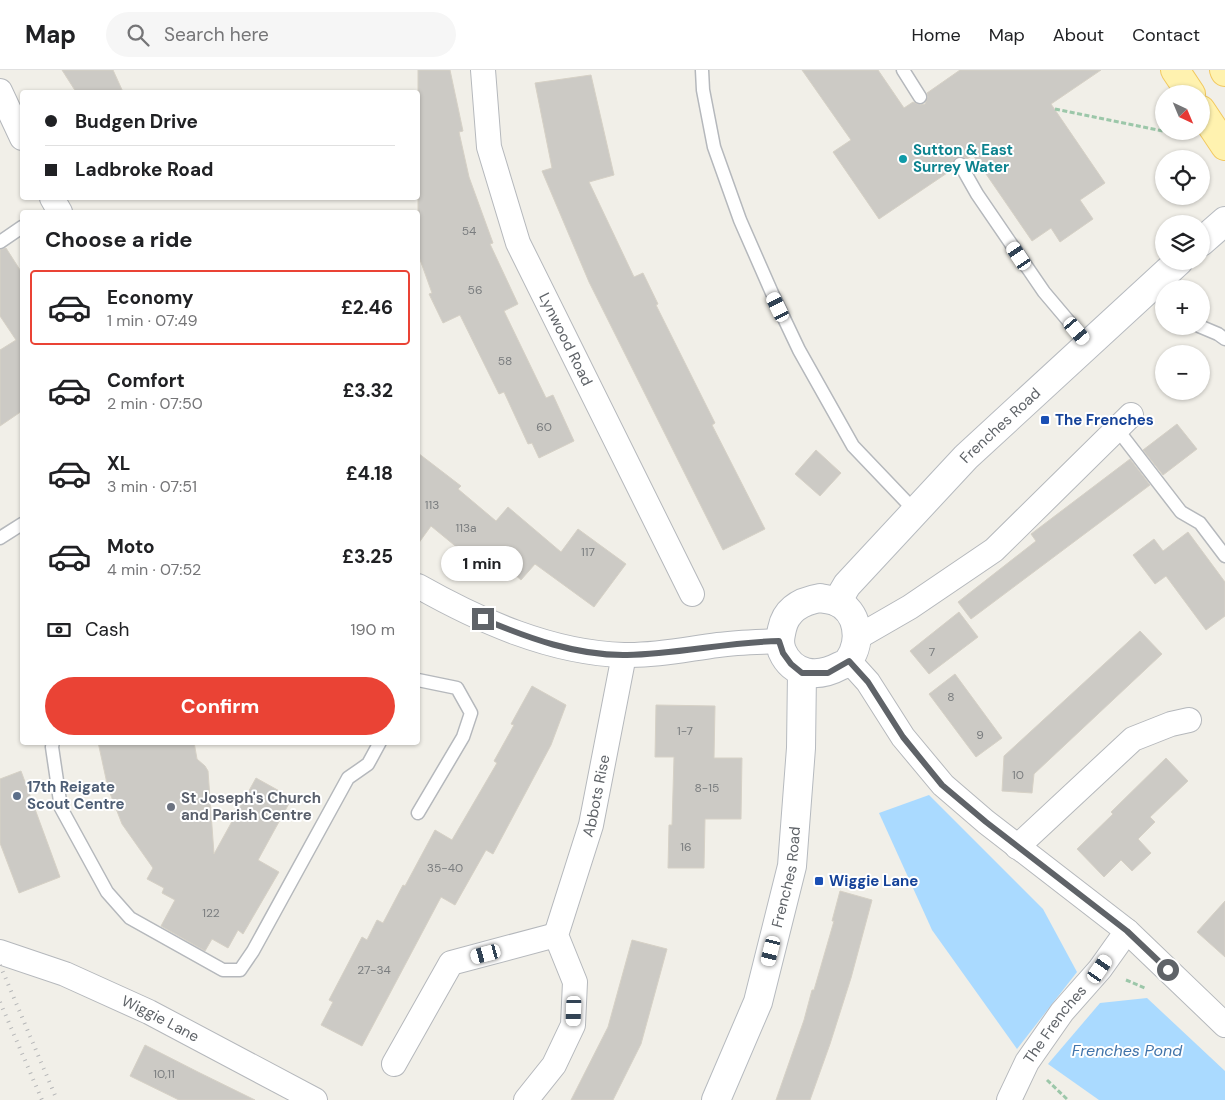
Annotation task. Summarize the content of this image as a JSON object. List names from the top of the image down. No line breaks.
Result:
{"streets":{"street":["Lynwood Road","Frenches Road","Abbots Rise","Wiggie Lane","The Frenches"]},"water":["Frenches Pond"],"places":{"other":["Sutton & East Surrey Water","17th Reigate Scout Centre","St Joseph's Church and Parish Centre"],"transit":["The Frenches","Wiggie Lane"]},"house_numbers":["54","56","58","60","113","113a","117","7","8","1-7","9","10","8-15","16","35-40","122","27-34","10,11"],"north":"bottom right","page":{"header":"Map","search":"Search here","nav":["Home","Map","About","Contact"],"map_buttons":["+","−"],"banner":["Budgen Drive","Ladbroke Road"],"heading":"Choose a ride","list":[{"name":"Economy","note":"1 min · 07:49","value":"£2.46"},{"name":"Comfort","note":"2 min · 07:50","value":"£3.32"},{"name":"XL","note":"3 min · 07:51","value":"£4.18"},{"name":"Moto","note":"4 min · 07:52","value":"£3.25"}],"bubble":"1 min","pay":["Cash","190 m"],"buttons":"Confirm"}}
